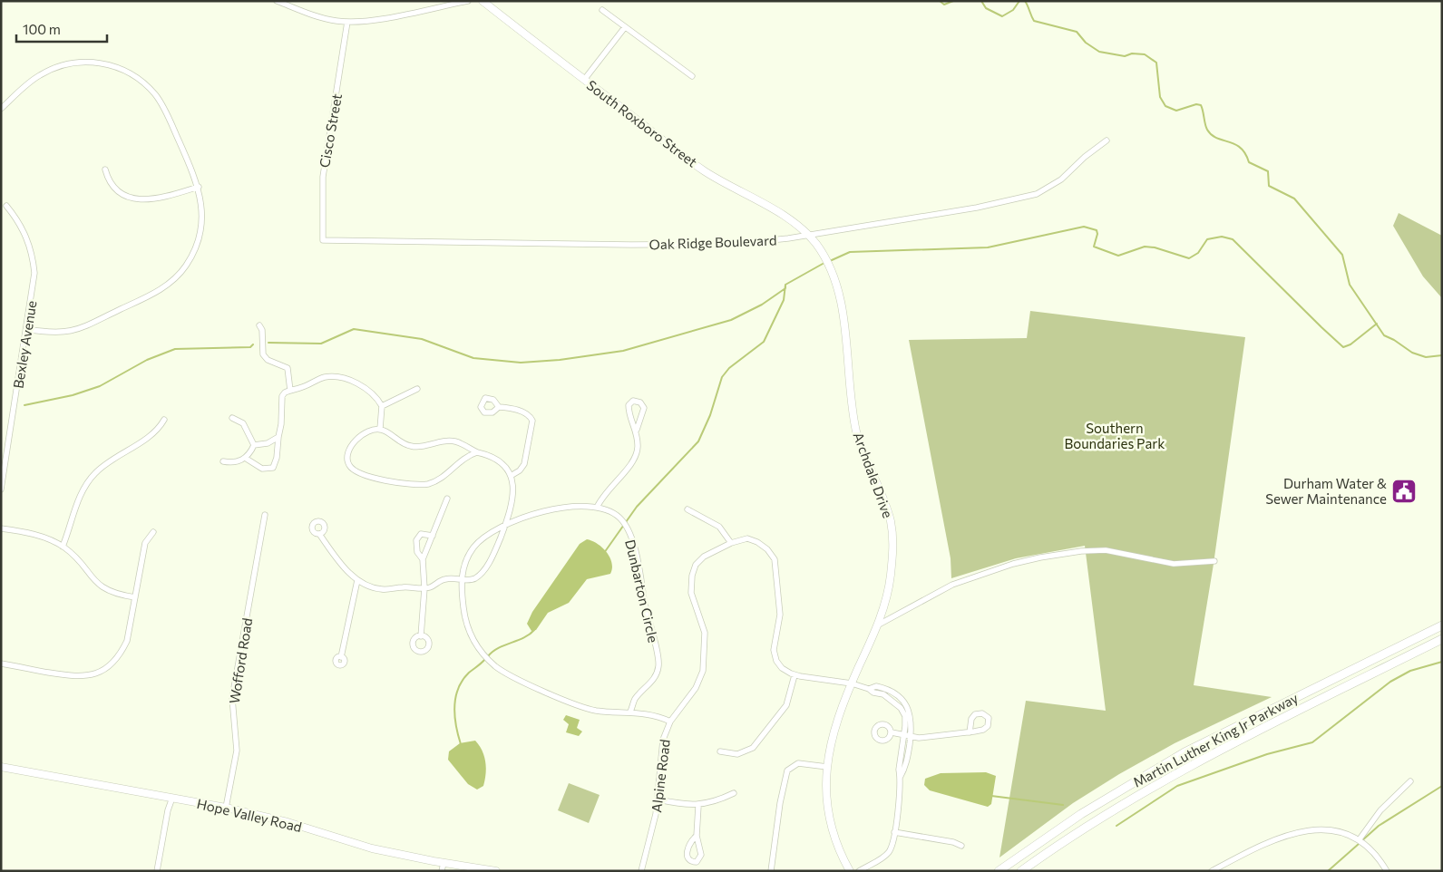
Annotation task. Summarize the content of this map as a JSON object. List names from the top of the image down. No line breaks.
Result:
{"streets":{"main road":["Martin Luther King Jr Parkway"],"street":["South Roxboro Street","Cisco Street","Oak Ridge Boulevard","Bexley Avenue","Archdale Drive","Dunbarton Circle","Wofford Road","Alpine Road","Hope Valley Road"]},"crossings":[["South Roxboro Street","Oak Ridge Boulevard"],["South Roxboro Street","Archdale Drive"],["Cisco Street","Oak Ridge Boulevard"],["Oak Ridge Boulevard","Archdale Drive"],["Dunbarton Circle","Alpine Road"],["Wofford Road","Hope Valley Road"]],"parks":["Southern Boundaries Park"],"places":{"public building":["Durham Water & Sewer Maintenance"]},"scale_bar":"100 m"}
